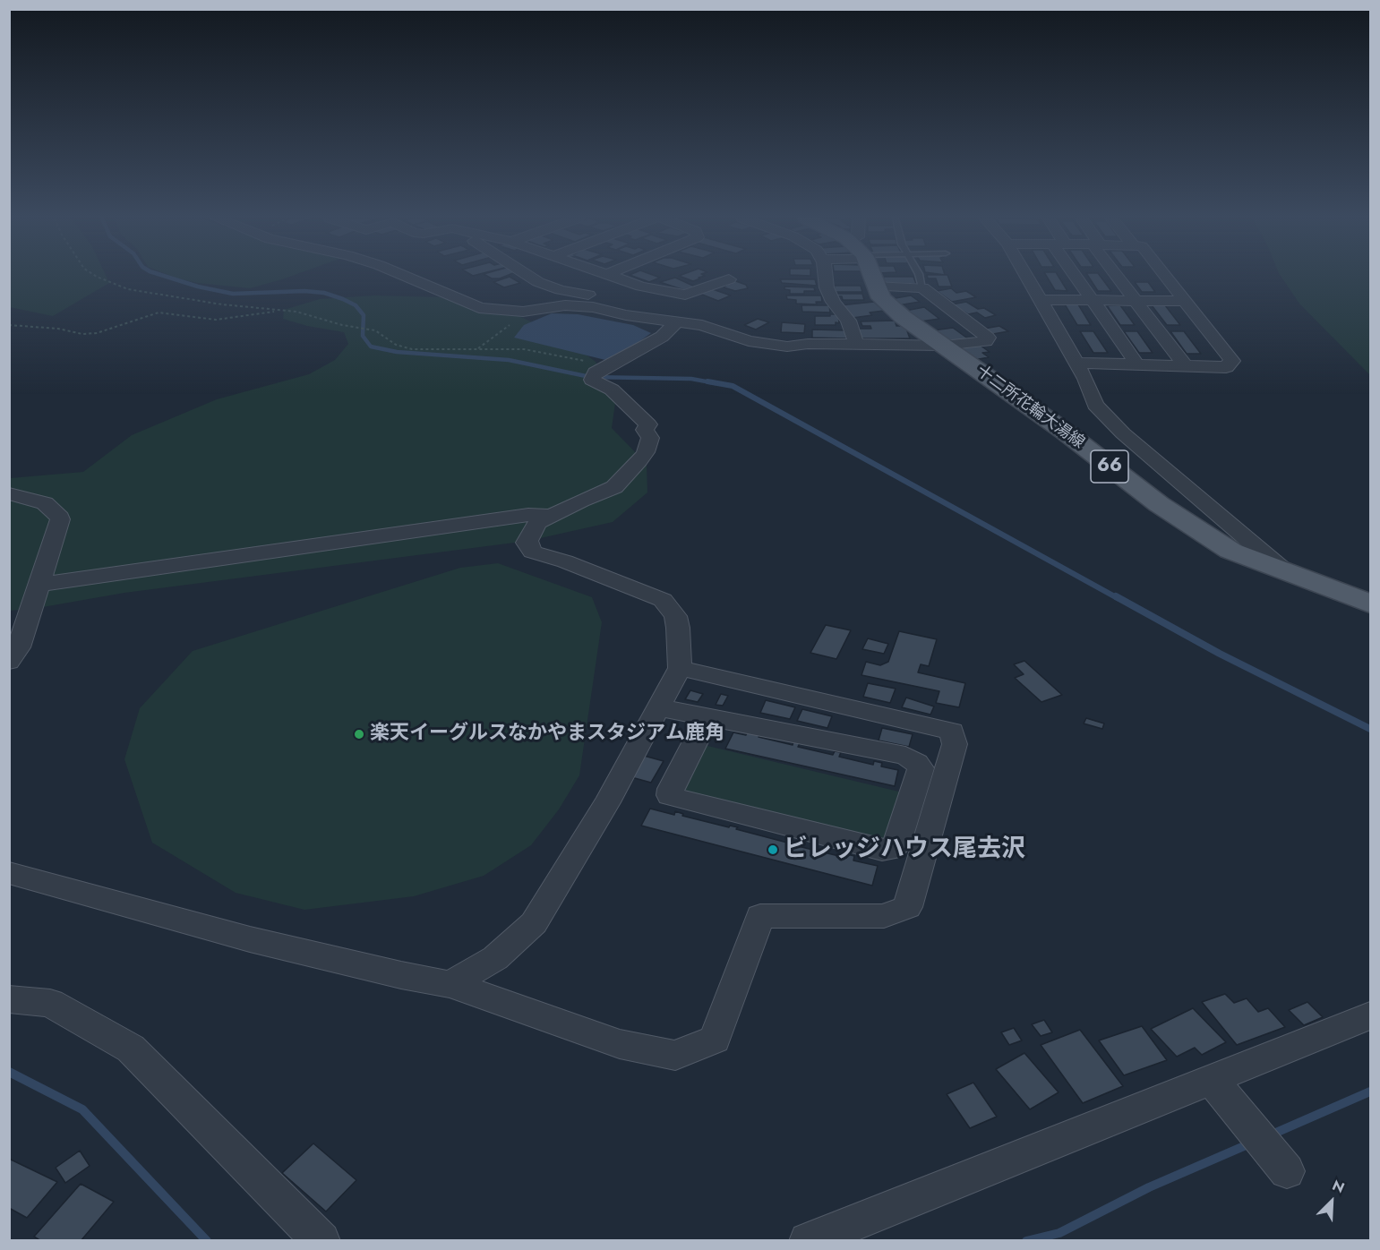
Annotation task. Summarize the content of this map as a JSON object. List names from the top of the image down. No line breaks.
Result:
{"streets":{"main road":["十二所花輪大湯線","66"]},"places":["楽天イーグルスなかやまスタジアム鹿角","ビレッジハウス尾去沢"],"north":"top right"}
